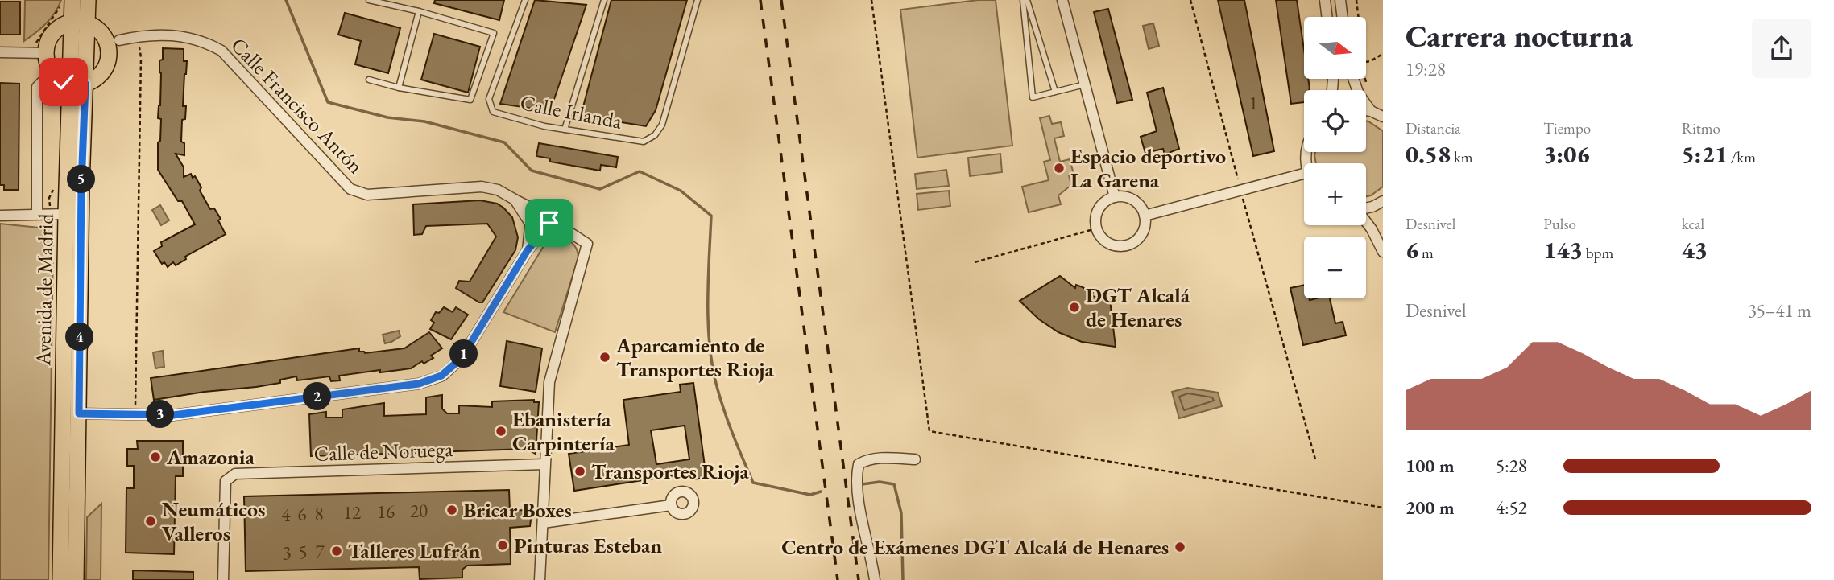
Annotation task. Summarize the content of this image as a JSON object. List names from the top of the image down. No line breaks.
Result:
{"streets":{"main road":["Avenida de Madrid"],"street":["Calle Francisco Antón","Calle de Noruega"],"lane":["Calle Irlanda"]},"crossings":[["Calle Francisco Antón","Calle de Noruega"]],"places":["Espacio deportivo La Garena","DGT Alcalá de Henares","Aparcamiento de Transportes Rioja","Ebanistería Carpintería","Amazonia","Transportes Rioja","Bricar Boxes","Neumáticos Valleros","Pinturas Esteban","Centro de Exámenes DGT Alcalá de Henares","Talleres Lufrán"],"house_numbers":["1","20","16","12","6","8","4","5","7","3"],"north":"right","page":{"heading":["Carrera nocturna","19:28"],"map_buttons":["+","−"],"stats":[["Distancia","0.58 km"],["Tiempo","3:06"],["Ritmo","5:21 /km"],["Desnivel","6 m"],["Pulso","143 bpm"],["kcal","43"]],"pins":["5","4","1","2","3"],"chart":["Desnivel","35–41 m"],"list":[{"name":"100 m","note":"5:28"},{"name":"200 m","note":"4:52"}]}}
